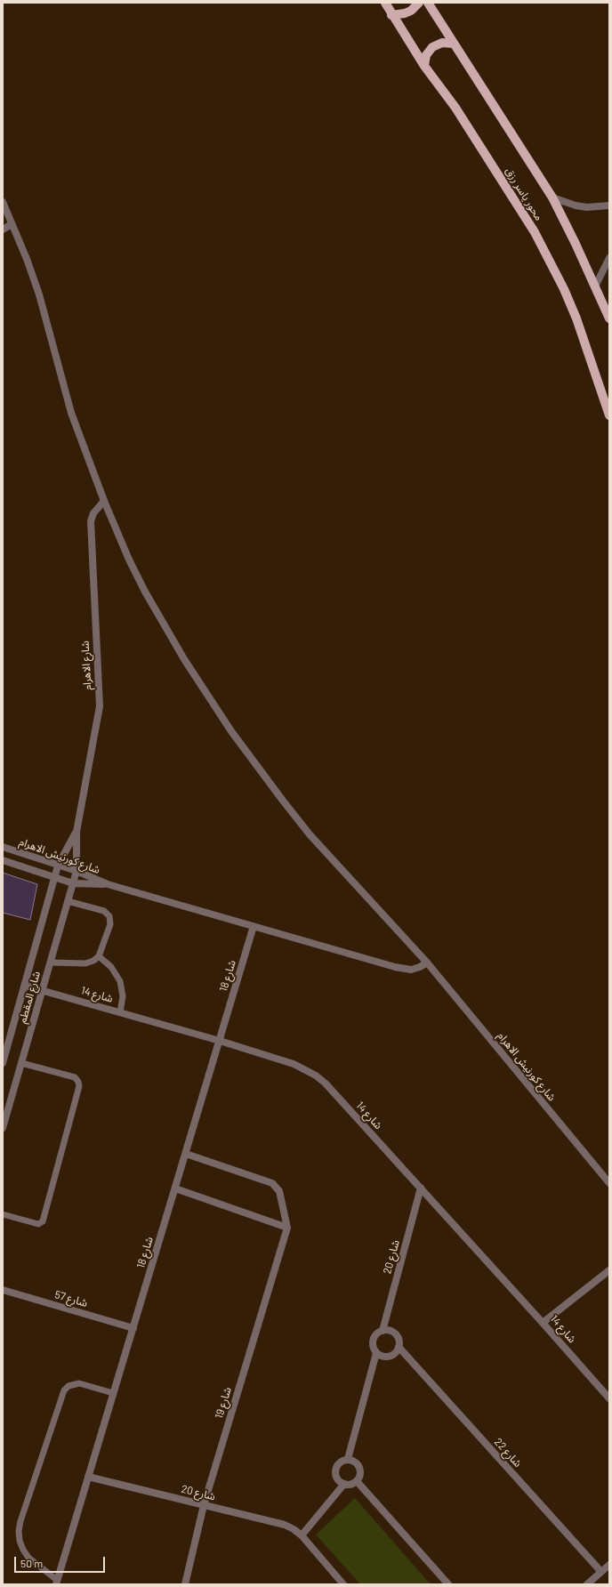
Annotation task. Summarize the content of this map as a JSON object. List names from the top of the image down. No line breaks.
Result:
{"streets":{"main road":["محور ياسر رزق"],"street":["شارع الاهرام","شارع كورنيش الاهرام","شارع 18","شارع 14","شارع المقطم","شارع 20","شارع 57","شارع 19","شارع 22"]},"crossings":[["شارع الاهرام","شارع كورنيش الاهرام"],["شارع الاهرام","شارع المقطم"],["شارع كورنيش الاهرام","شارع المقطم"],["شارع 18","شارع 14"],["شارع 18","شارع 20"],["شارع 18","شارع 57"],["شارع 18","شارع 19"],["شارع 14","شارع المقطم"],["شارع 14","شارع 20"],["شارع 20","شارع 19"],["شارع 20","شارع 22"]],"scale_bar":"50 m"}
